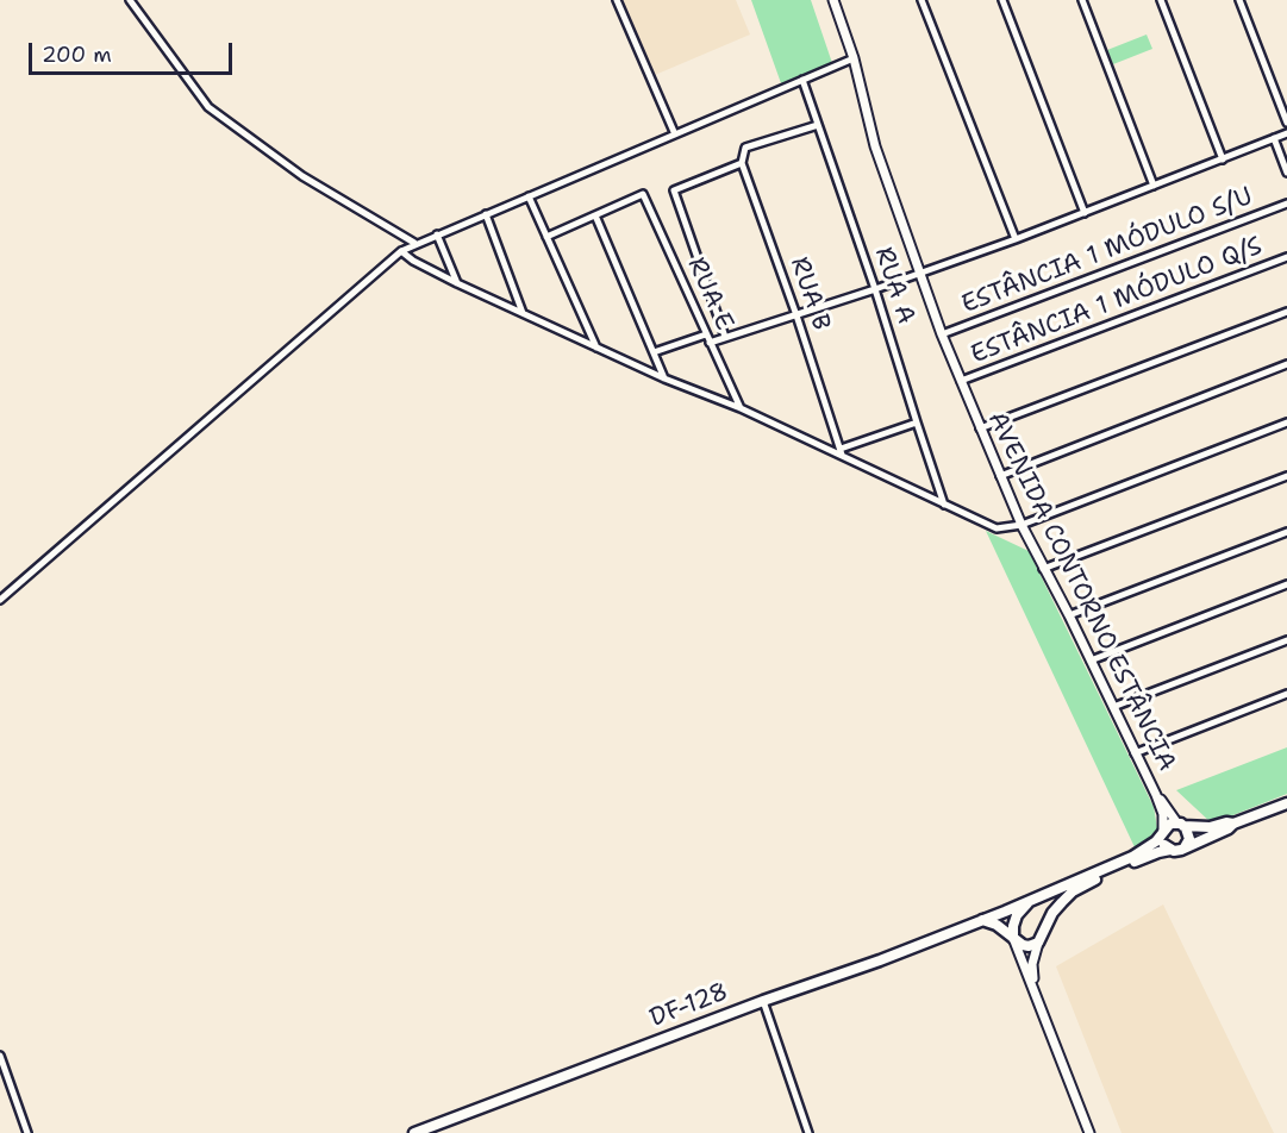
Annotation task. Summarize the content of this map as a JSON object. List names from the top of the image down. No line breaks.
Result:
{"streets":{"main road":["DF-128"],"street":["ESTÂNCIA 1 MÓDULO S/U","RUA A","RUA E","RUA B","ESTÂNCIA 1 MÓDULO Q/S","AVENIDA CONTORNO ESTÂNCIA"]},"crossings":[["ESTÂNCIA 1 MÓDULO S/U","AVENIDA CONTORNO ESTÂNCIA"],["ESTÂNCIA 1 MÓDULO Q/S","AVENIDA CONTORNO ESTÂNCIA"],["AVENIDA CONTORNO ESTÂNCIA","DF-128"]],"scale_bar":"200 m"}
